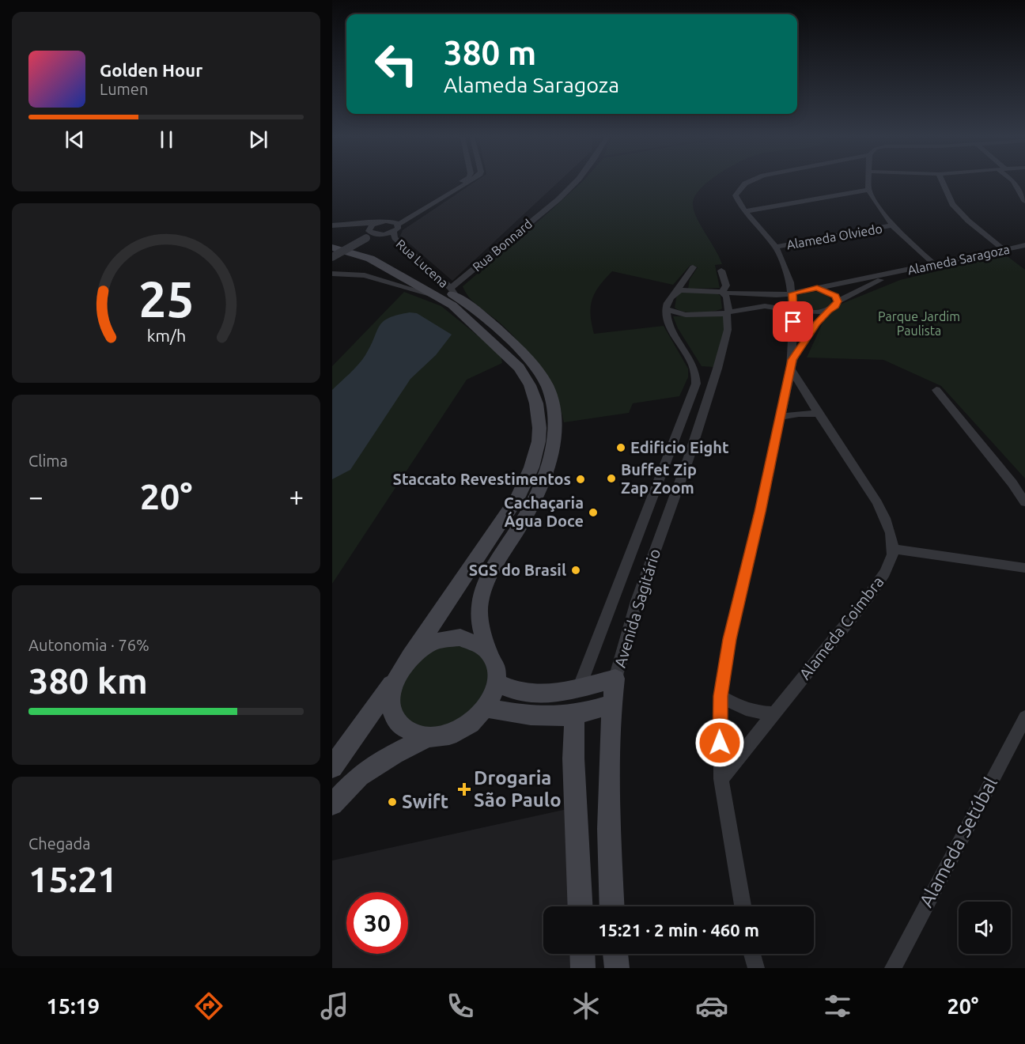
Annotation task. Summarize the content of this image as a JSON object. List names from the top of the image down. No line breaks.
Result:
{"streets":{"main road":["Avenida Sagitário"],"street":["Alameda Olviedo","Rua Bonnard","Alameda Saragoza","Rua Lucena","Alameda Coimbra","Alameda Setúbal"]},"crossings":[["Rua Bonnard","Rua Lucena"],["Alameda Saragoza","Avenida Sagitário"]],"parks":["Parque Jardim Paulista"],"places":{"other":["Edificio Eight","Buffet Zip Zap Zoom","Staccato Revestimentos","Cachaçaria Água Doce","SGS do Brasil","Swift"],"health":["Drogaria São Paulo"]},"page":{"turn":["380 m","Alameda Saragoza"],"song":["Golden Hour","Lumen"],"tile":["Clima",["Autonomia · 76%","380 km"],["Chegada","15:21"]],"heat":["−","20°","+"],"limit":"30","trip":"15:21 · 2 min · 460 m","tabs":["15:19","20°"],"gauge":["25","km/h"]}}
